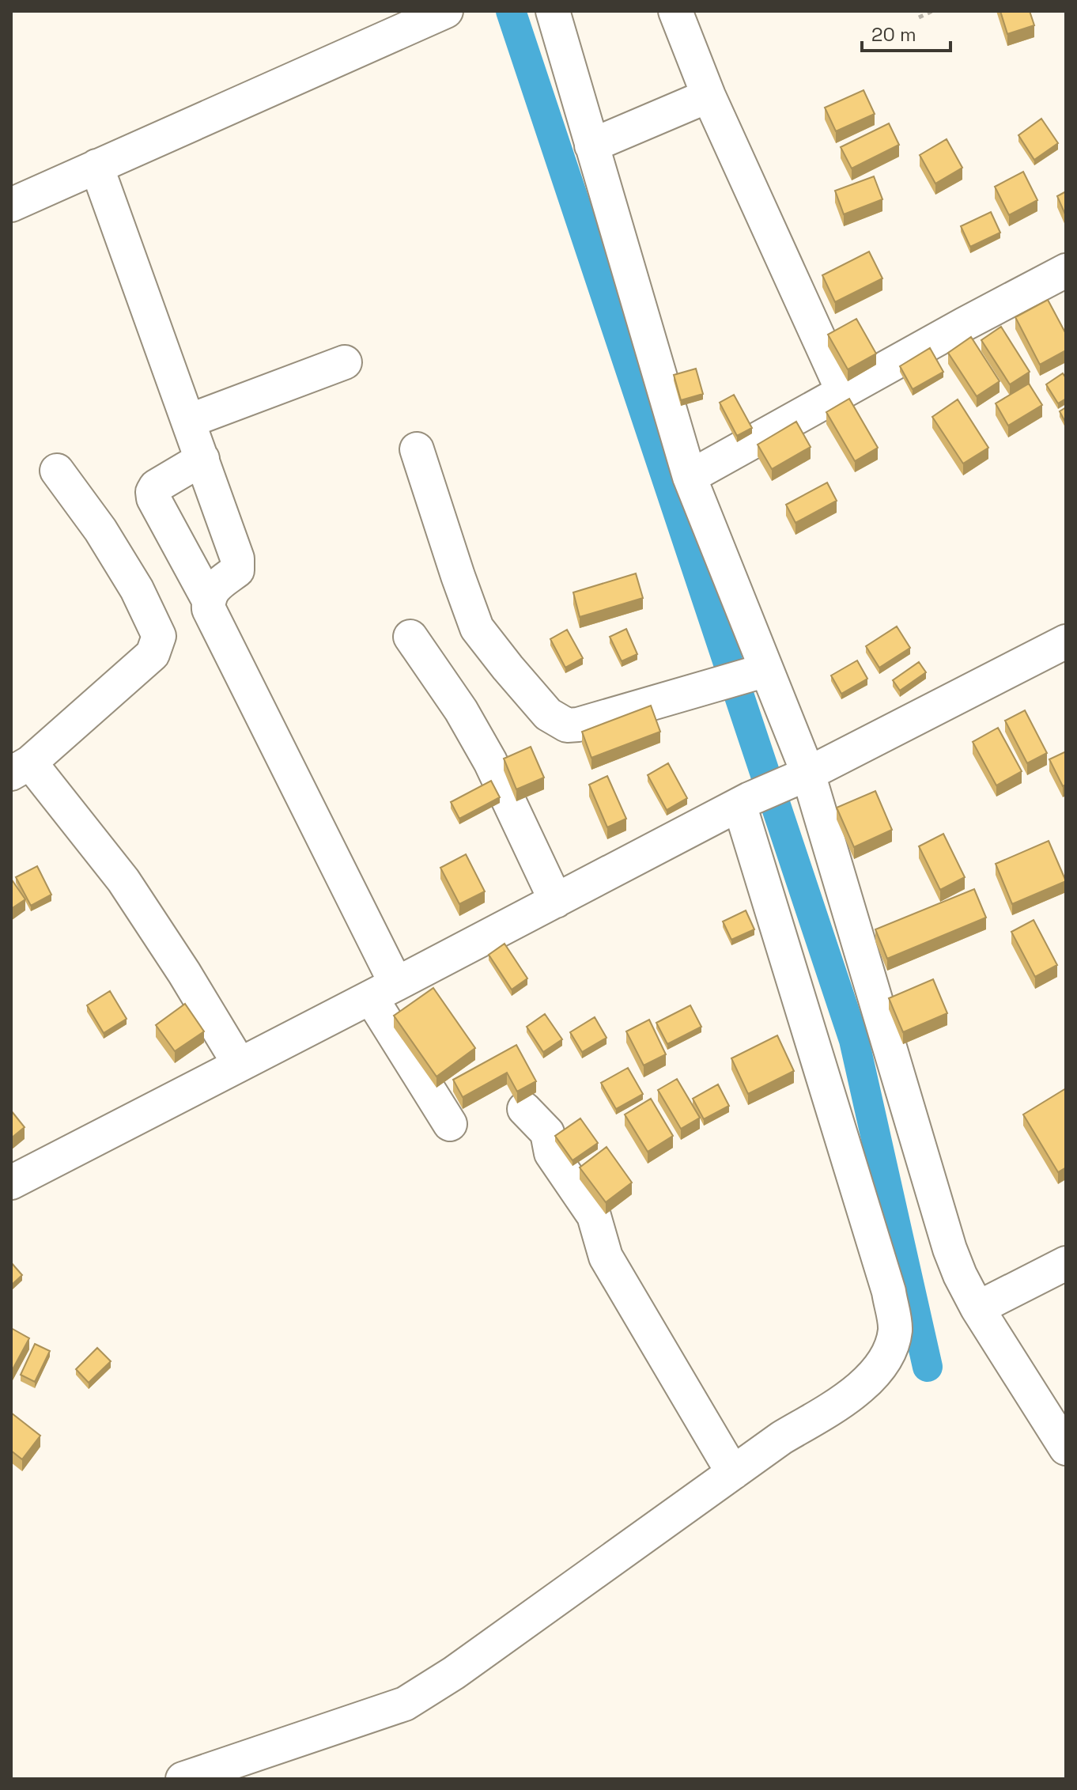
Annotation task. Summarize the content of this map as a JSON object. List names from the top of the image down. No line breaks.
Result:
{"scale_bar":"20 m"}
